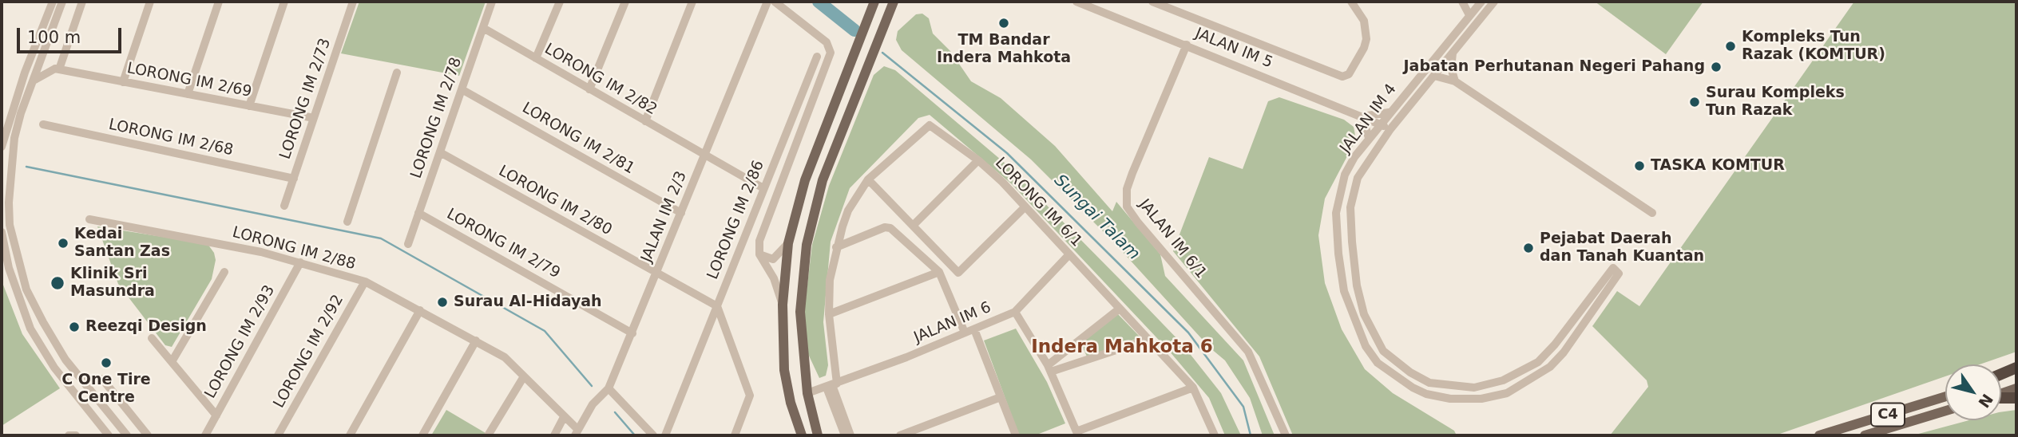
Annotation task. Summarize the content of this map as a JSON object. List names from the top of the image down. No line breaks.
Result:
{"streets":{"main road":["C4"],"street":["JALAN IM 5","LORONG IM 2/82","LORONG IM 2/69","LORONG IM 2/73","LORONG IM 2/78","JALAN IM 4","LORONG IM 2/68","LORONG IM 2/81","LORONG IM 2/80","LORONG IM 6/1","JALAN IM 2/3","LORONG IM 2/86","JALAN IM 6/1","LORONG IM 2/79","LORONG IM 2/88","JALAN IM 6","LORONG IM 2/93","LORONG IM 2/92"]},"crossings":[["JALAN IM 5","JALAN IM 4"],["JALAN IM 5","JALAN IM 6/1"],["LORONG IM 2/82","LORONG IM 2/78"],["LORONG IM 2/82","JALAN IM 2/3"],["LORONG IM 2/82","LORONG IM 2/86"],["LORONG IM 2/69","LORONG IM 2/73"],["LORONG IM 2/73","LORONG IM 2/68"],["LORONG IM 2/78","LORONG IM 2/81"],["LORONG IM 2/78","LORONG IM 2/80"],["LORONG IM 2/78","LORONG IM 2/79"],["LORONG IM 2/81","JALAN IM 2/3"],["LORONG IM 2/80","JALAN IM 2/3"],["LORONG IM 2/80","LORONG IM 2/86"],["LORONG IM 6/1","JALAN IM 6"],["JALAN IM 2/3","LORONG IM 2/79"],["JALAN IM 2/3","LORONG IM 2/88"],["LORONG IM 2/88","LORONG IM 2/93"],["LORONG IM 2/88","LORONG IM 2/92"]],"districts":["Indera Mahkota 6"],"water":["Sungai Talam"],"places":["TM Bandar Indera Mahkota","Kompleks Tun Razak (KOMTUR)","Jabatan Perhutanan Negeri Pahang","Surau Kompleks Tun Razak","TASKA KOMTUR","Kedai Santan Zas","Pejabat Daerah dan Tanah Kuantan","Klinik Sri Masundra","Surau Al-Hidayah","Reezqi Design","C One Tire Centre"],"scale_bar":"100 m","north":"bottom right"}
